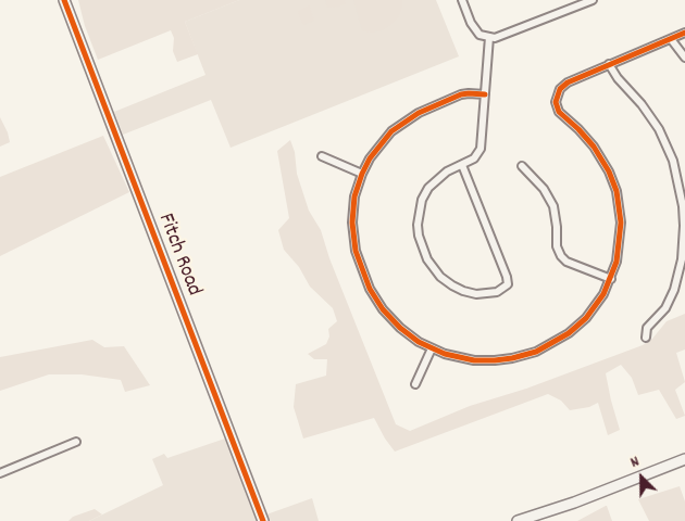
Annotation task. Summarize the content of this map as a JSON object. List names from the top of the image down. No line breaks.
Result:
{"streets":{"street":["Fitch Road"]},"north":"top left"}
